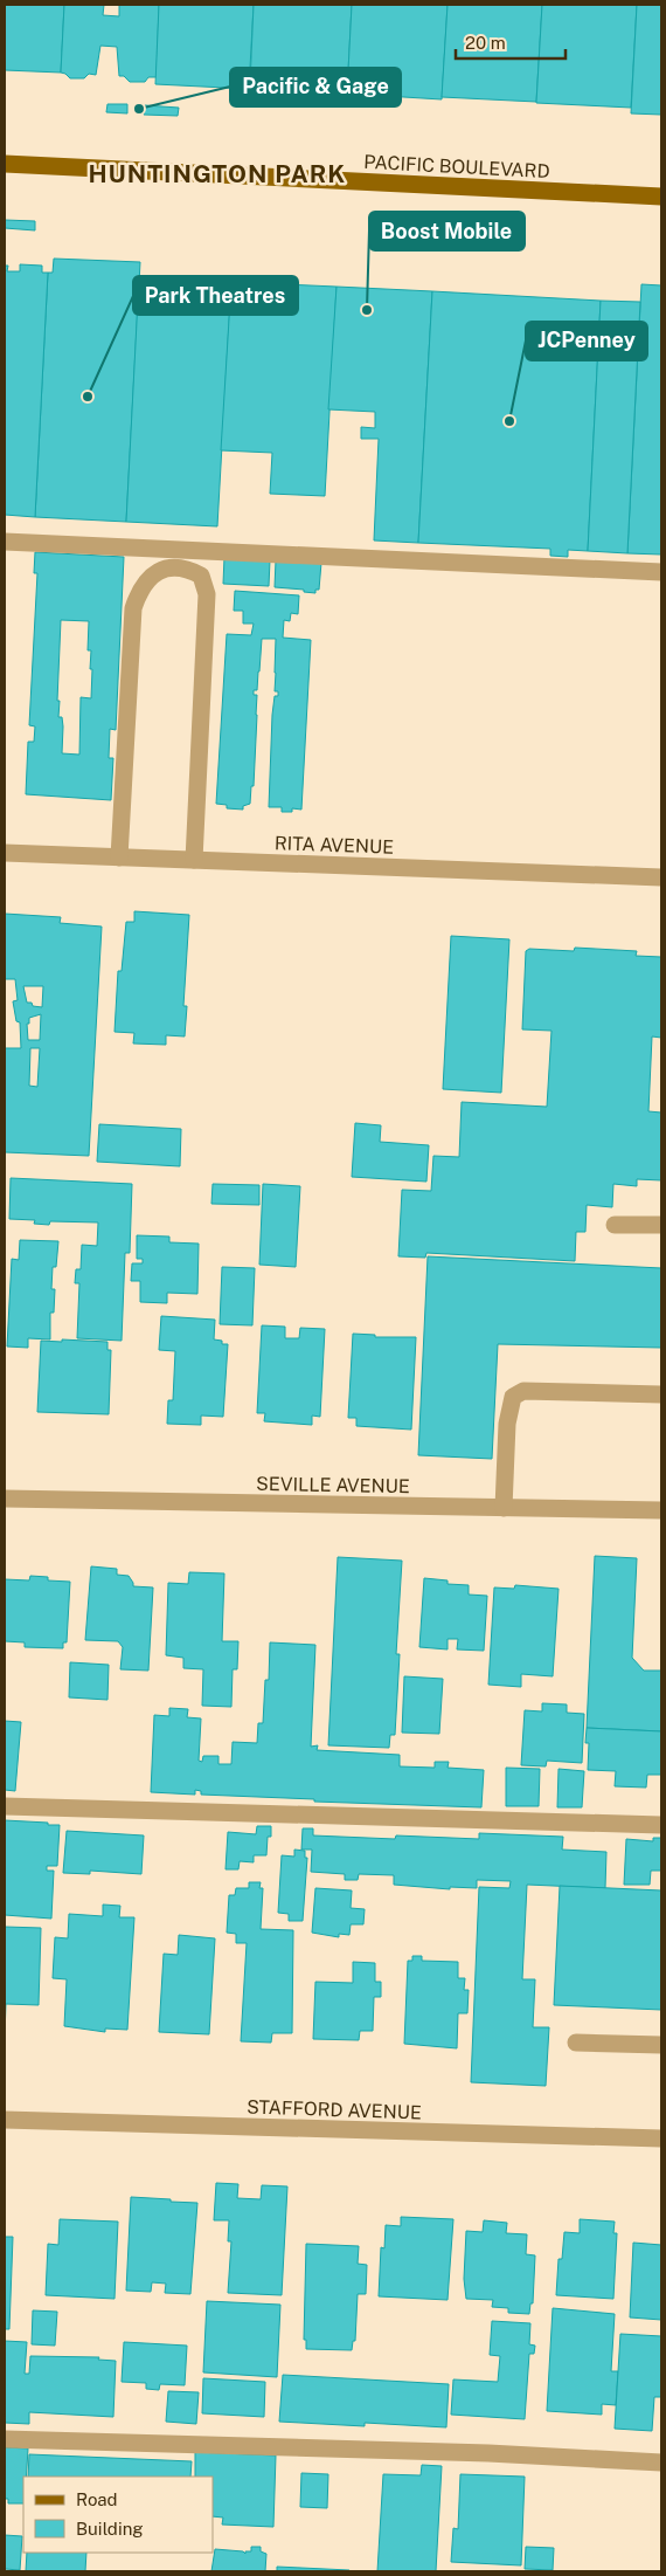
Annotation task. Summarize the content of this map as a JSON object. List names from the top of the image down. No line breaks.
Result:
{"streets":{"main road":["PACIFIC BOULEVARD"],"street":["RITA AVENUE","SEVILLE AVENUE","STAFFORD AVENUE"]},"districts":["HUNTINGTON PARK"],"places":["Pacific & Gage","Boost Mobile","Park Theatres","JCPenney"],"legend":["Road","Building"],"scale_bar":"20 m"}
